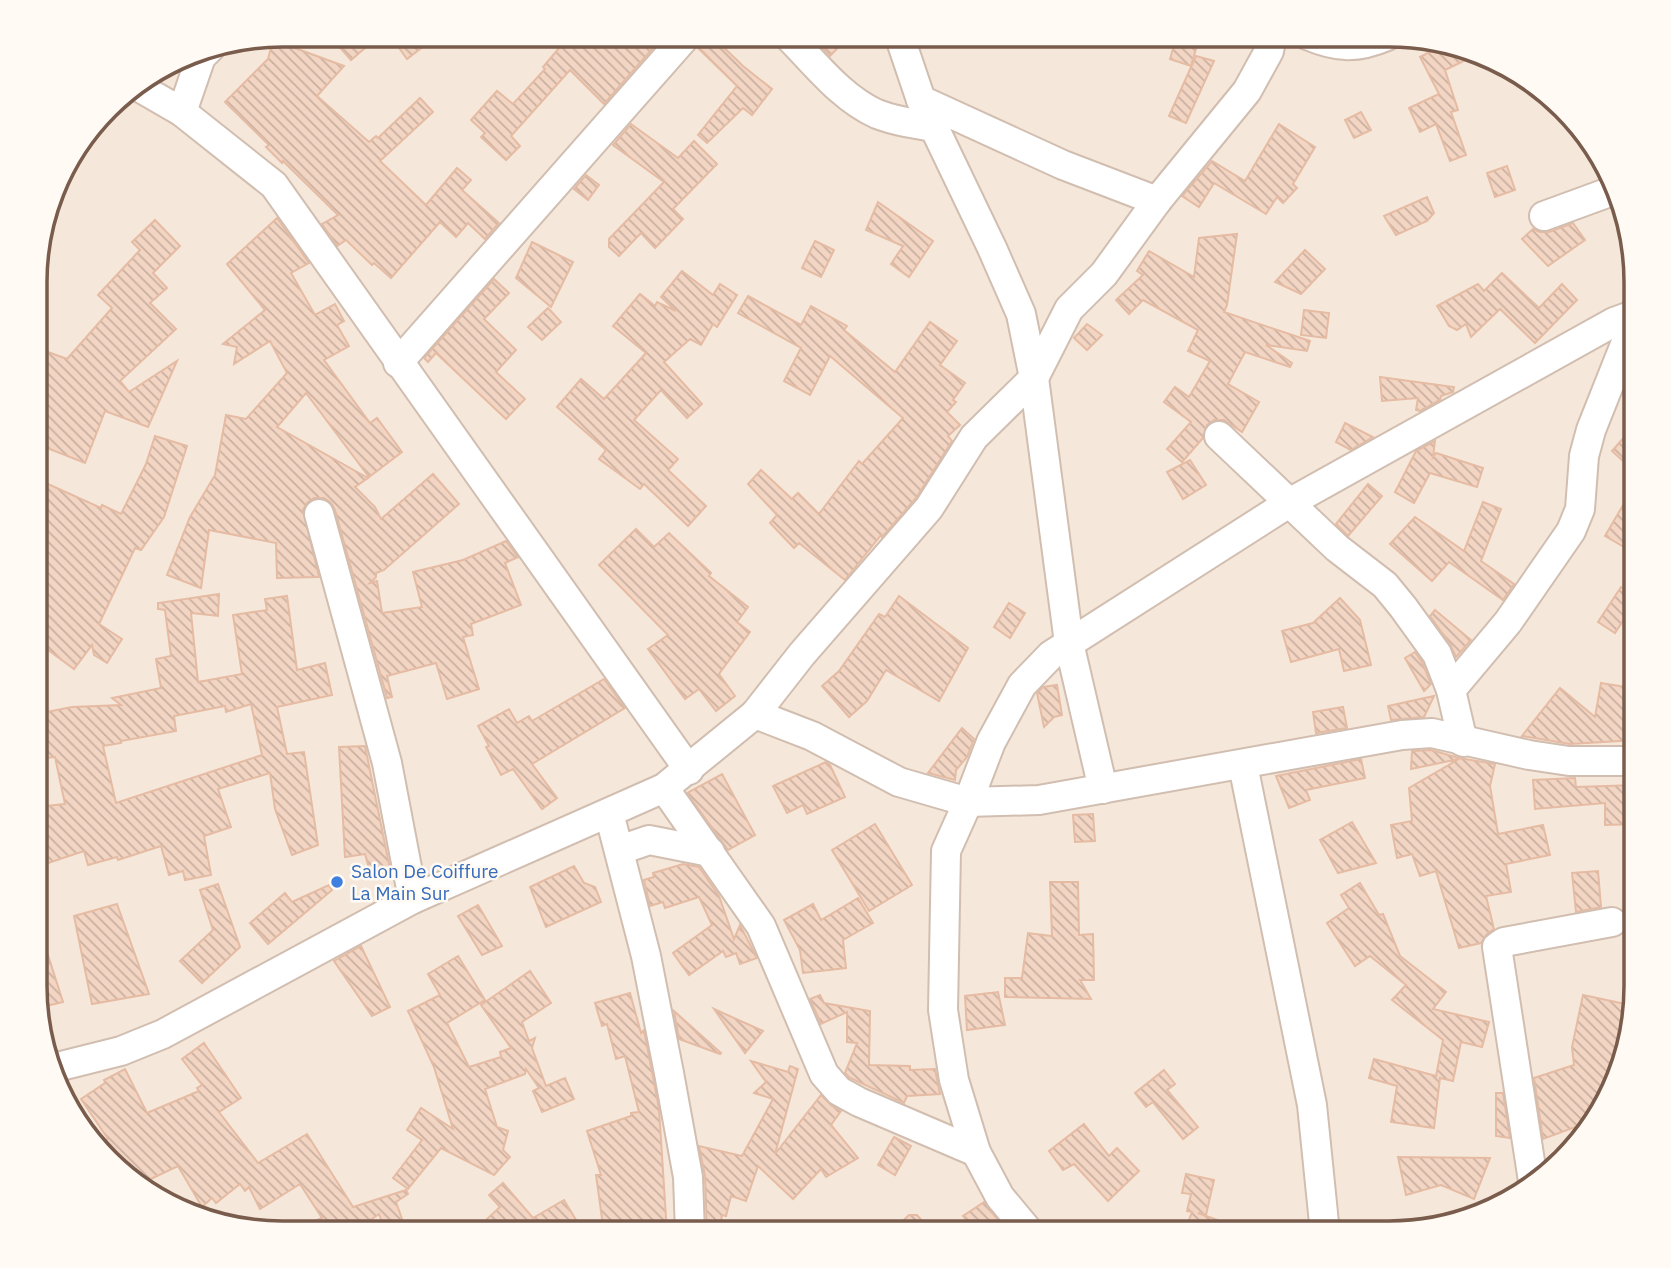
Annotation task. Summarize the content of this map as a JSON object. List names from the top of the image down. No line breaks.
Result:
{"places":["Salon De Coiffure La Main Sur"]}
